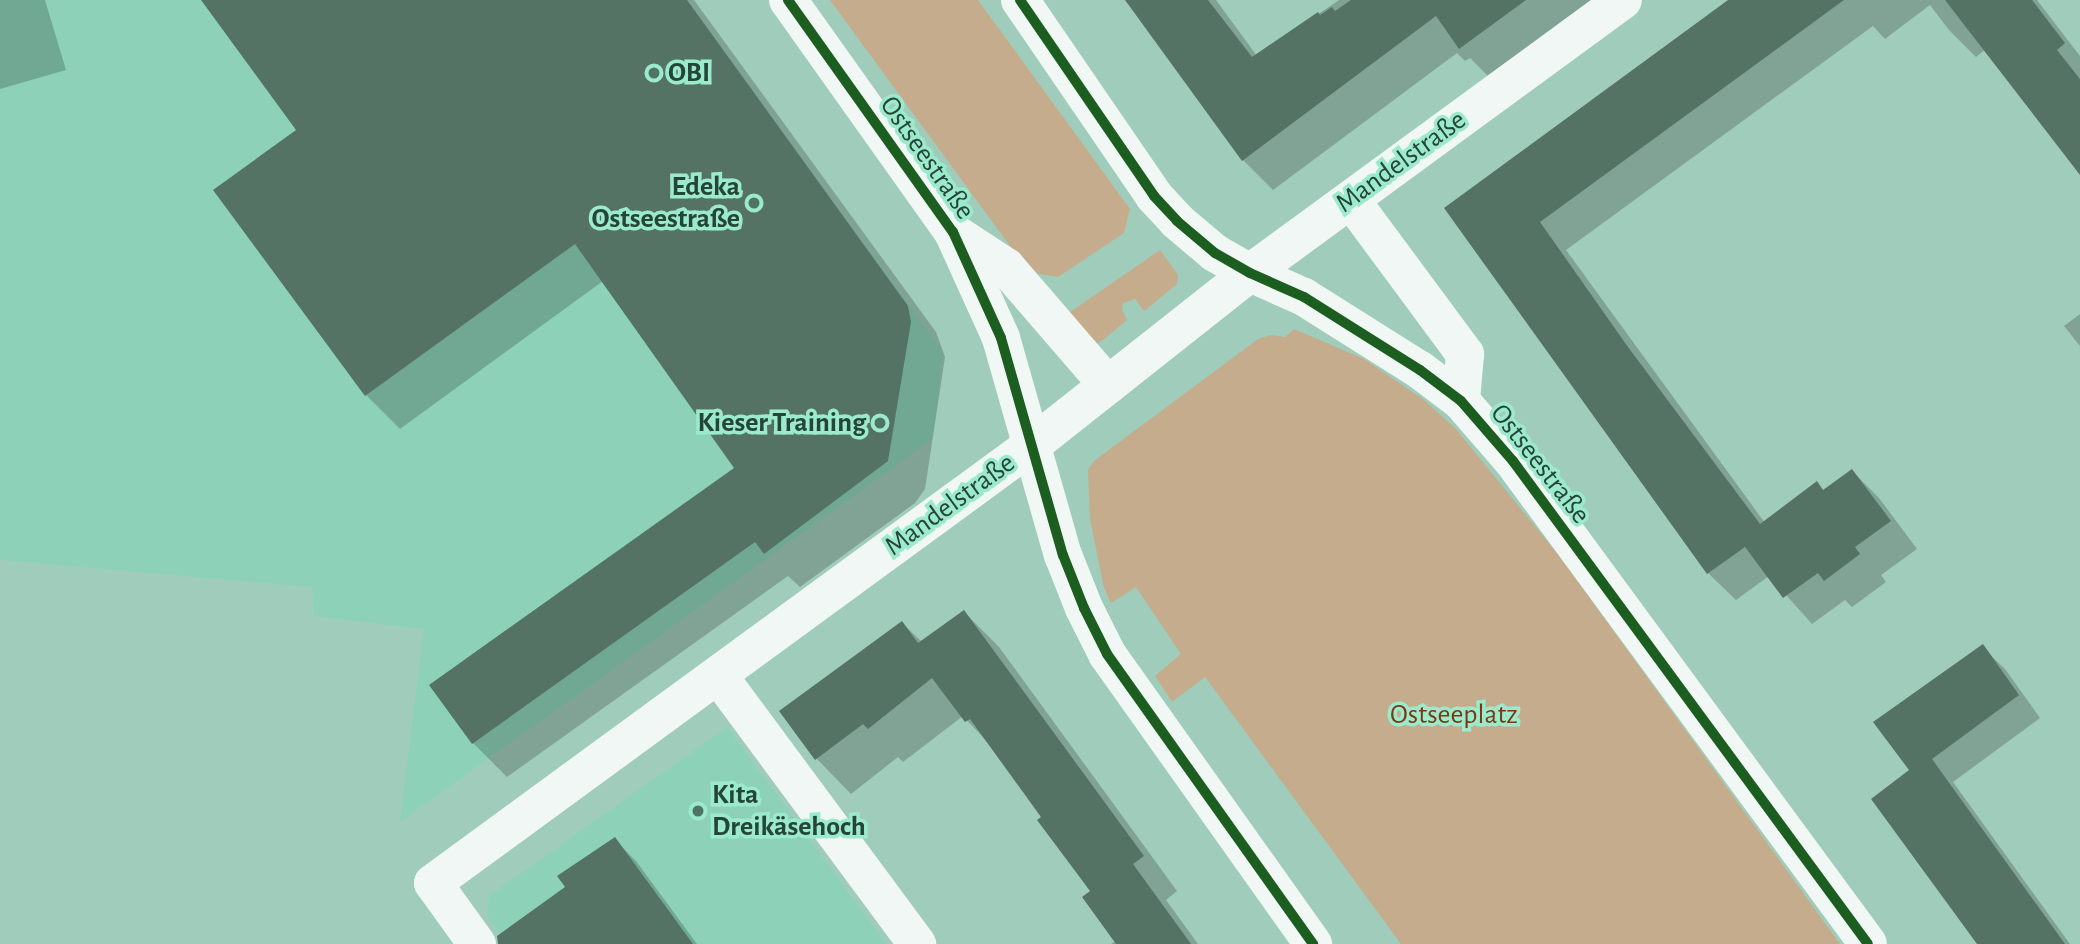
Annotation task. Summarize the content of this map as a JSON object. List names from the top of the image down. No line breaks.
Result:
{"streets":{"main road":["Ostseestraße","Mandelstraße"]},"crossings":[["Ostseestraße","Mandelstraße"]],"parks":["Ostseeplatz"],"places":["OBI","Edeka Ostseestraße","Kieser Training","Kita Dreikäsehoch"]}
